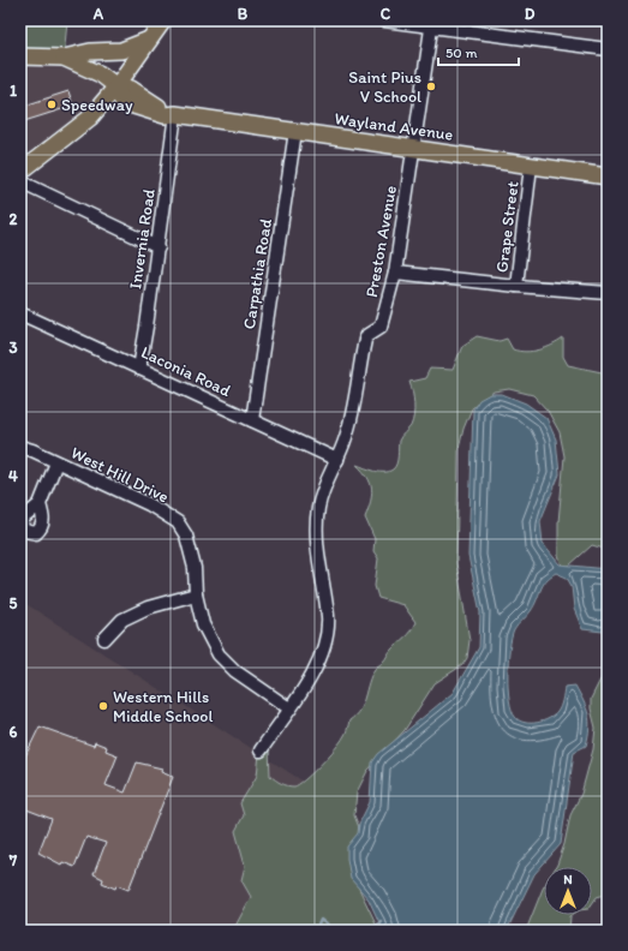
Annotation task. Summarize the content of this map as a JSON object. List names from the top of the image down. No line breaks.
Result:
{"streets":{"main road":["Wayland Avenue"],"street":["Grape Street","Invernia Road","Preston Avenue","Carpathia Road","Laconia Road","West Hill Drive"]},"crossings":[["Wayland Avenue","Grape Street"],["Wayland Avenue","Invernia Road"],["Wayland Avenue","Preston Avenue"],["Wayland Avenue","Carpathia Road"],["Grape Street","Preston Avenue"],["Invernia Road","Laconia Road"],["Preston Avenue","Laconia Road"],["Preston Avenue","West Hill Drive"],["Carpathia Road","Laconia Road"]],"places":["Saint Pius V School","Speedway","Western Hills Middle School"],"scale_bar":"50 m","north":"top","grid":{"columns":["A","B","C","D"],"rows":["1","2","3","4","5","6","7"]}}
